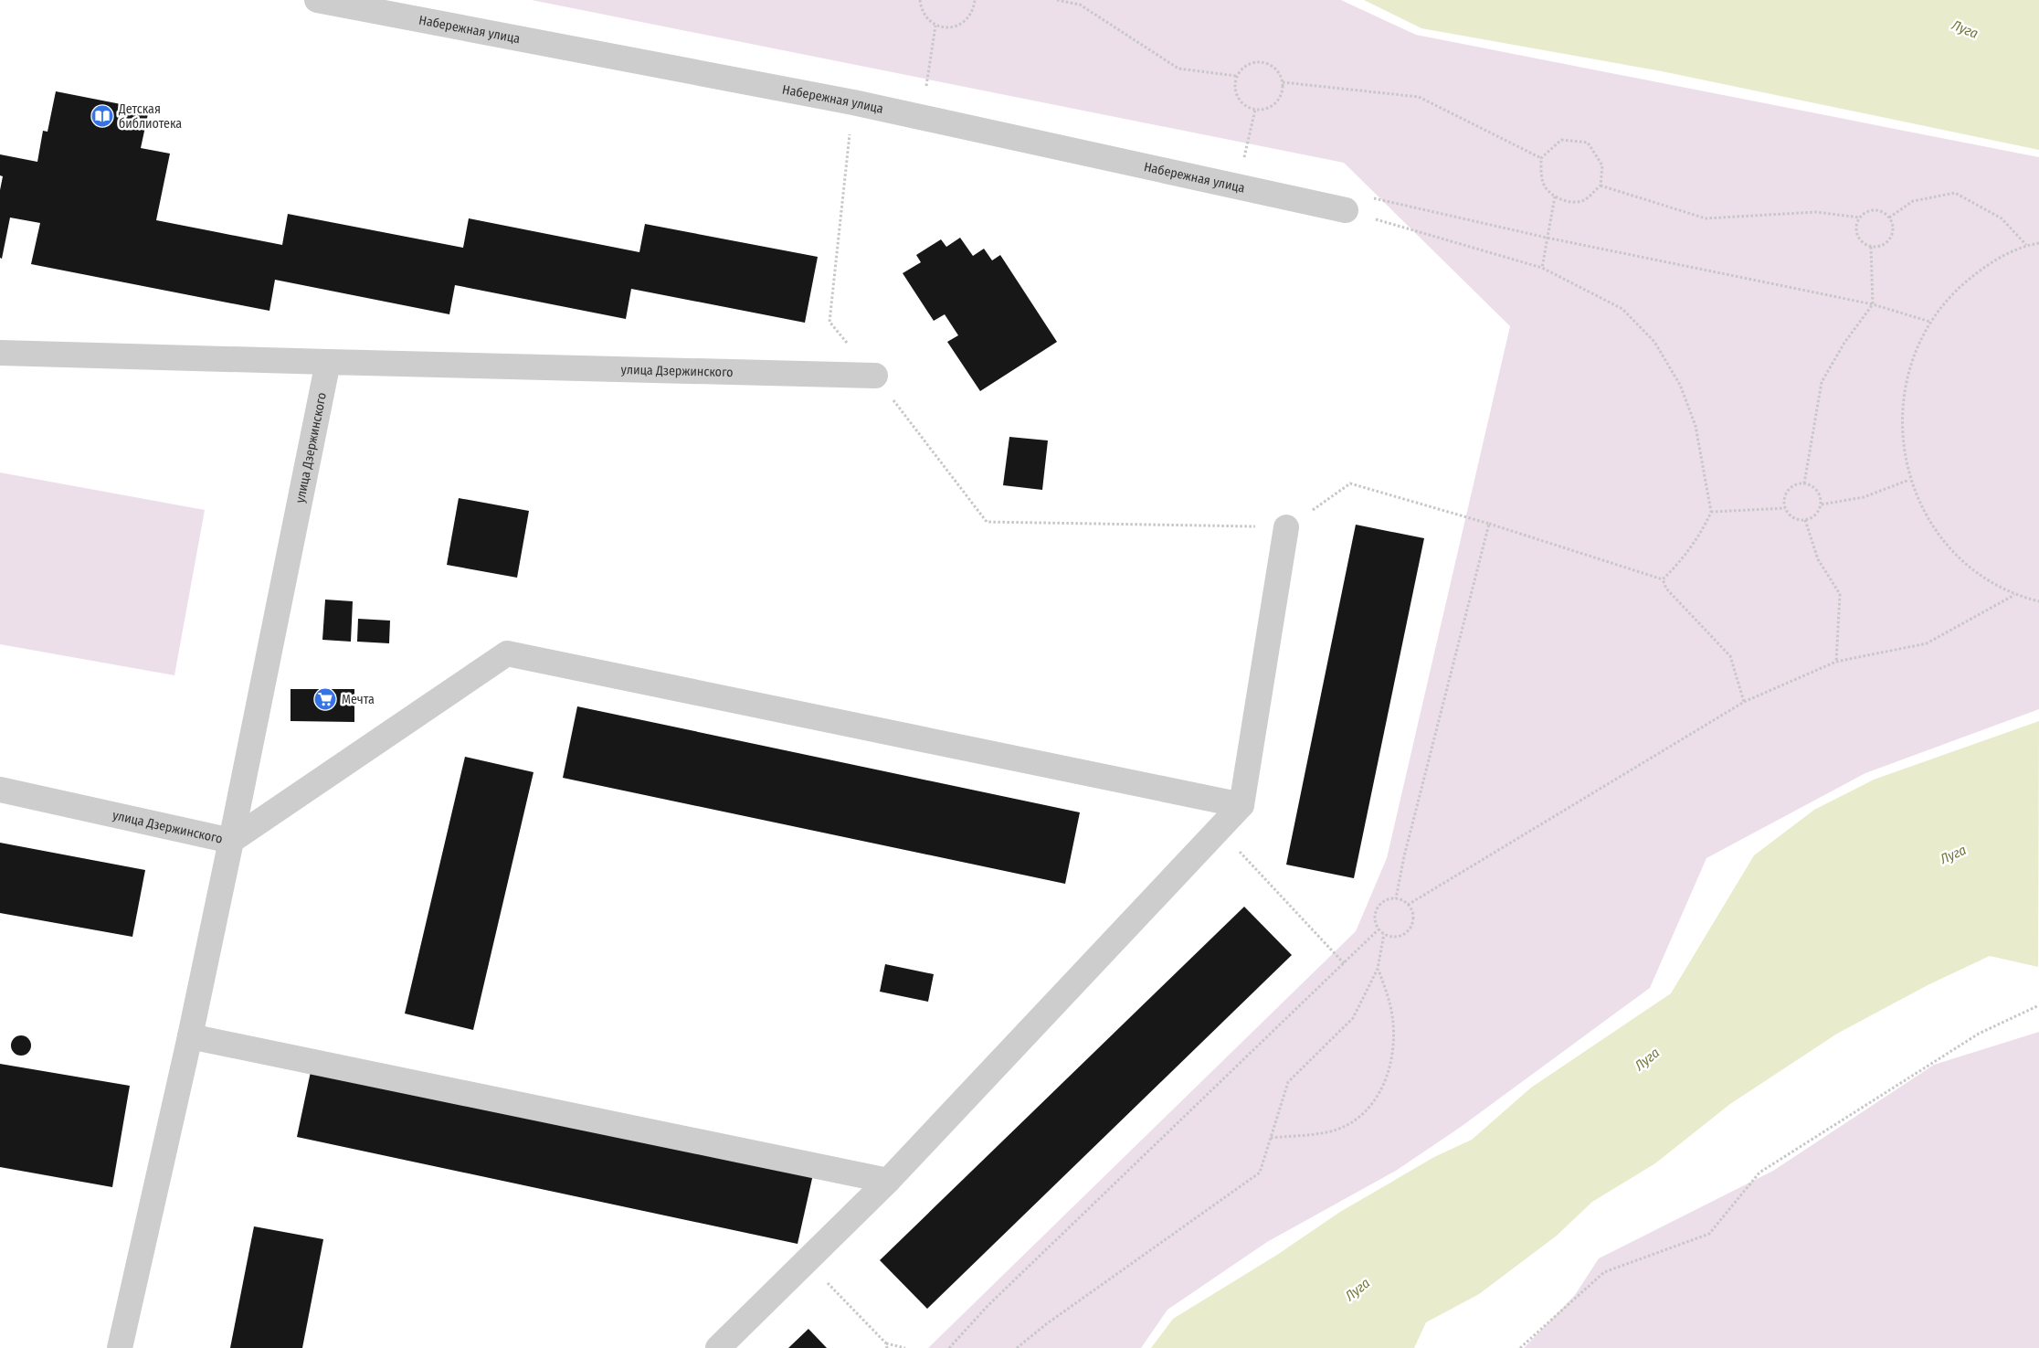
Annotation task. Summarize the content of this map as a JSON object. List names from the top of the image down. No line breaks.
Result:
{"streets":{"street":["Набережная улица","улица Дзержинского"]},"water":["Луга"],"places":{"library":["Детская библиотека"],"supermarket":["Мечта"]}}
